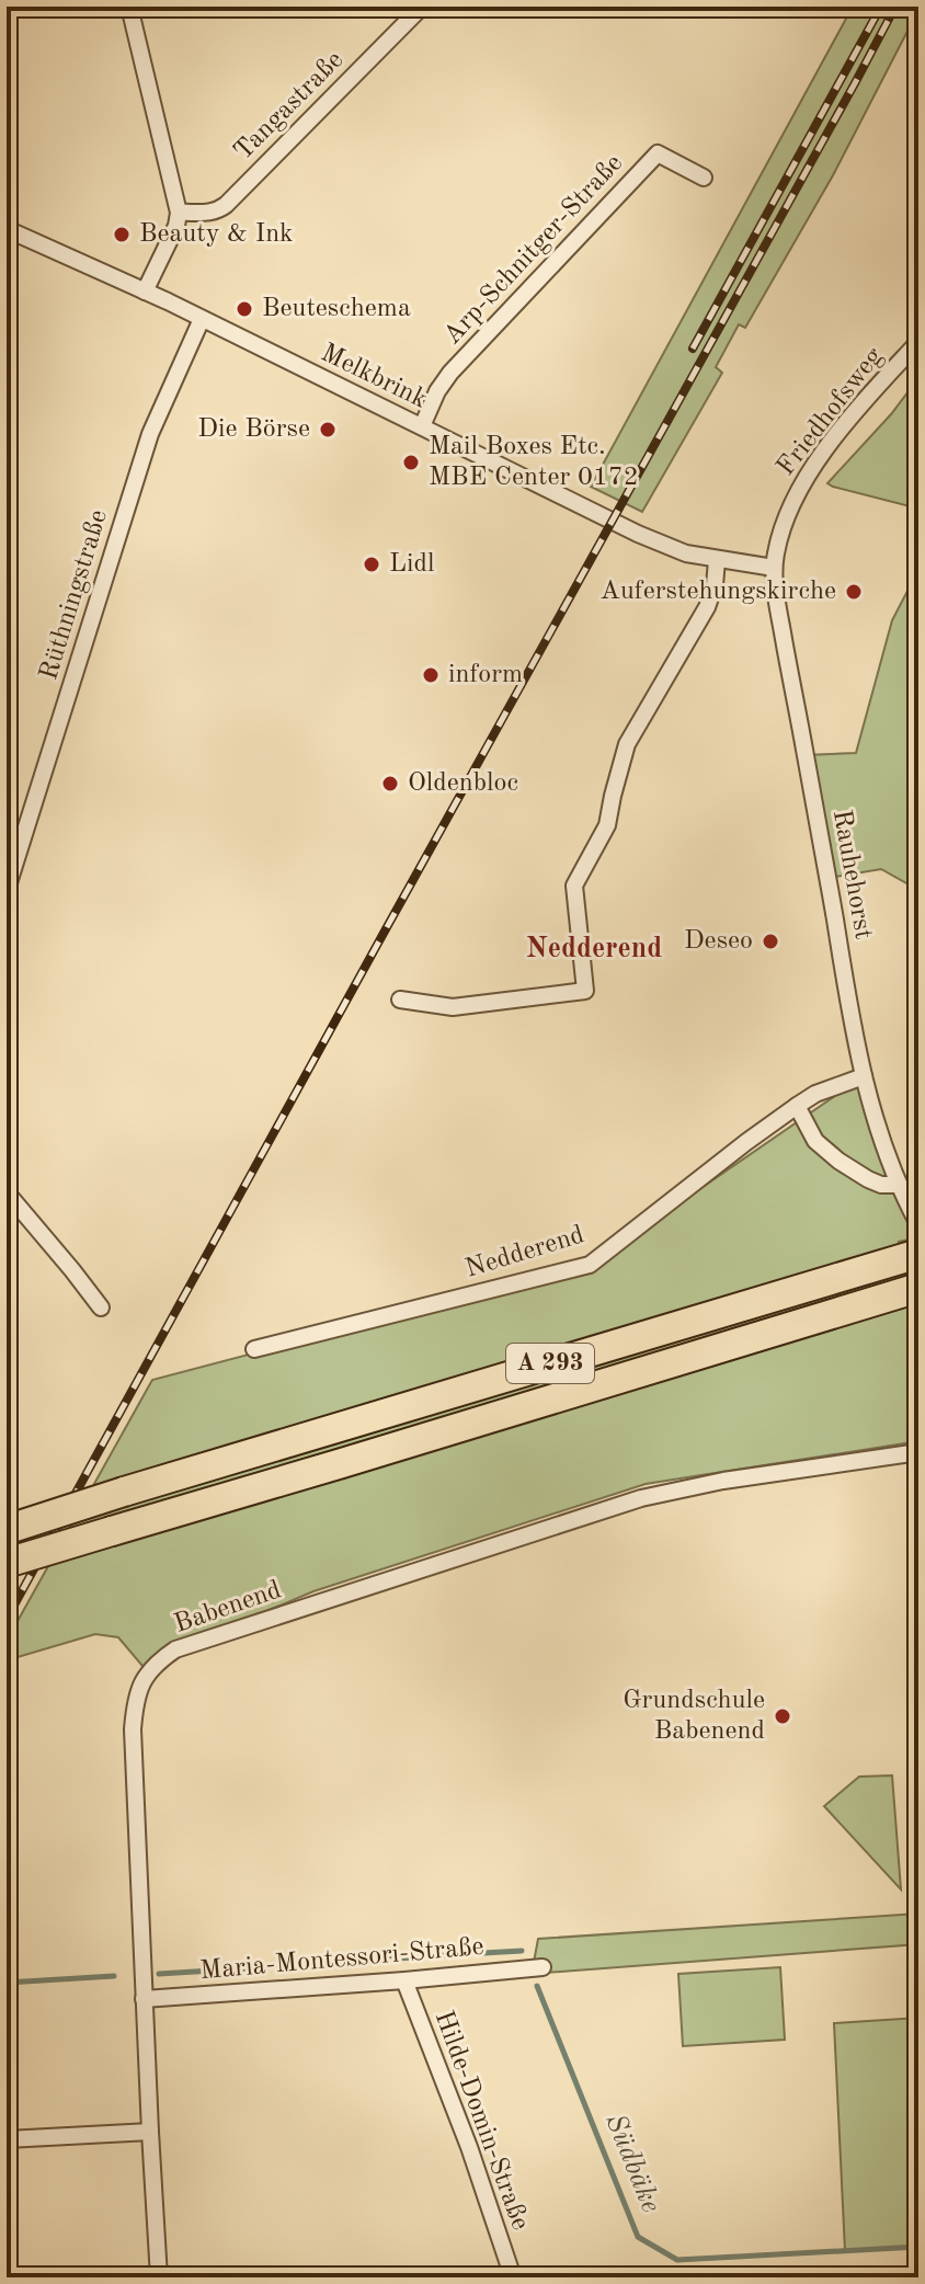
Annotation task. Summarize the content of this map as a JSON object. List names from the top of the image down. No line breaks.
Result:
{"streets":{"highway":["A 293"],"street":["Tangastraße","Arp-Schnitger-Straße","Melkbrink","Friedhofsweg","Rüthningstraße","Rauhehorst","Nedderend","Babenend","Maria-Montessori-Straße","Hilde-Domin-Straße"]},"crossings":[["Arp-Schnitger-Straße","Melkbrink"],["Melkbrink","Friedhofsweg"],["Melkbrink","Rüthningstraße"],["Melkbrink","Rauhehorst"],["Friedhofsweg","Rauhehorst"],["Rauhehorst","Nedderend"],["Babenend","Maria-Montessori-Straße"],["Maria-Montessori-Straße","Hilde-Domin-Straße"]],"districts":["Nedderend"],"water":["Südbäke"],"places":["Beauty & Ink","Beuteschema","Die Börse","Mail Boxes Etc. MBE Center 0172","Lidl","Auferstehungskirche","inform","Oldenbloc","Deseo","Grundschule Babenend"]}
